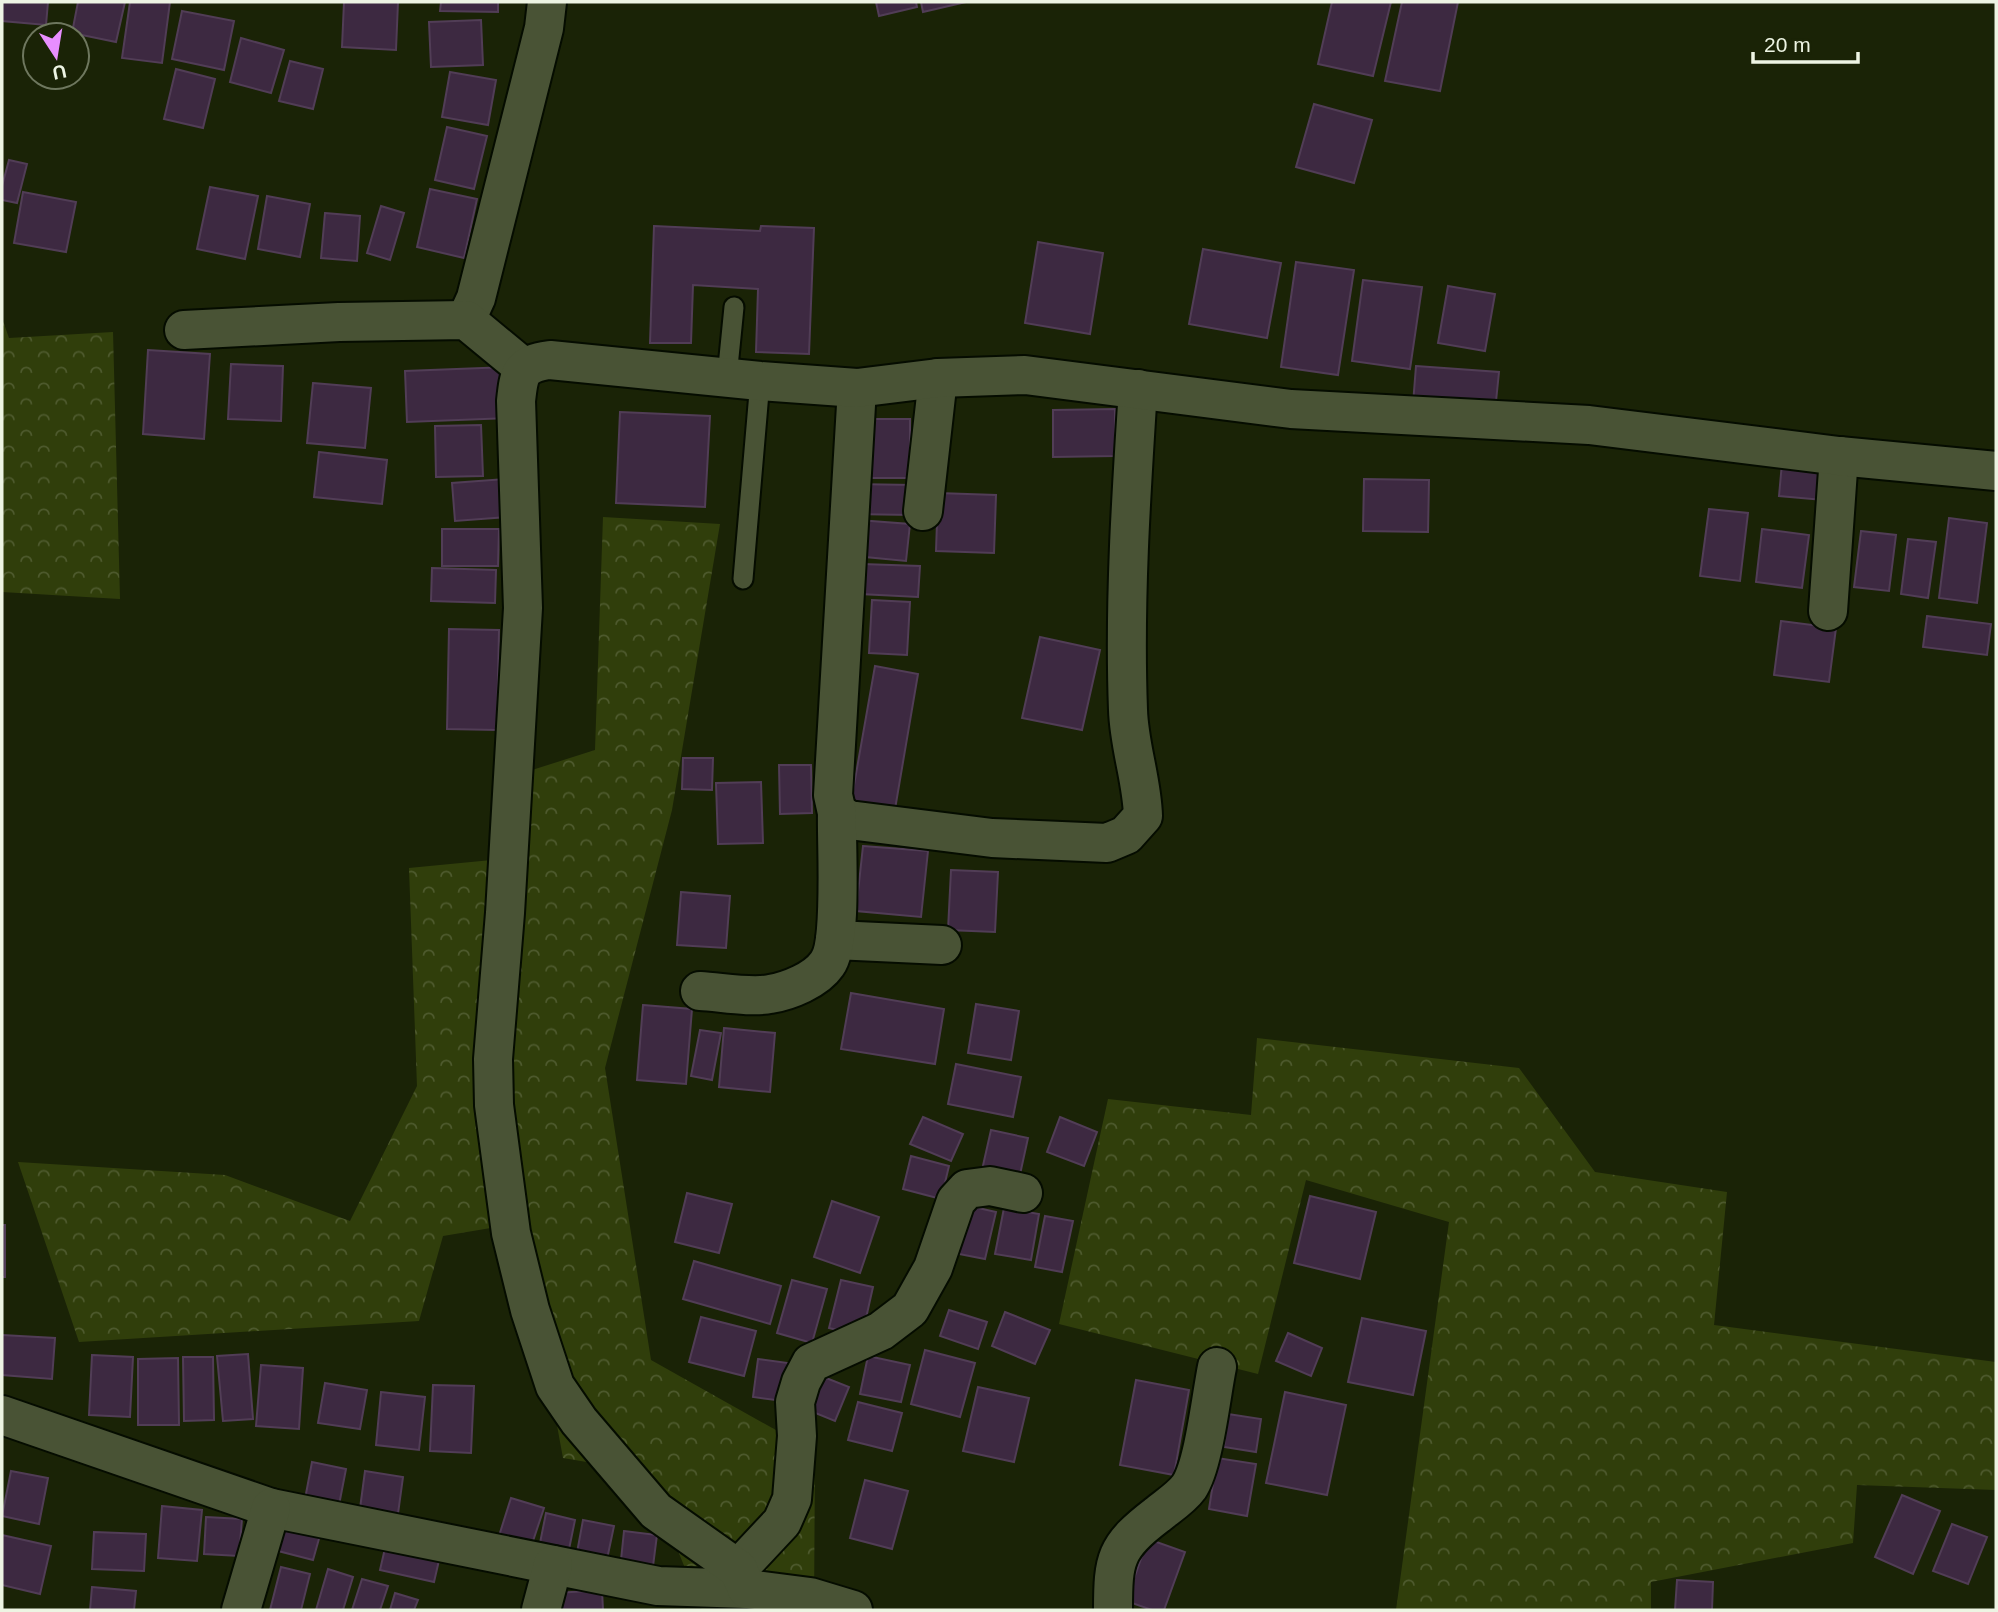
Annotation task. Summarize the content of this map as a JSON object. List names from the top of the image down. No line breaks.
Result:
{"scale_bar":"20 m","north":"bottom"}
